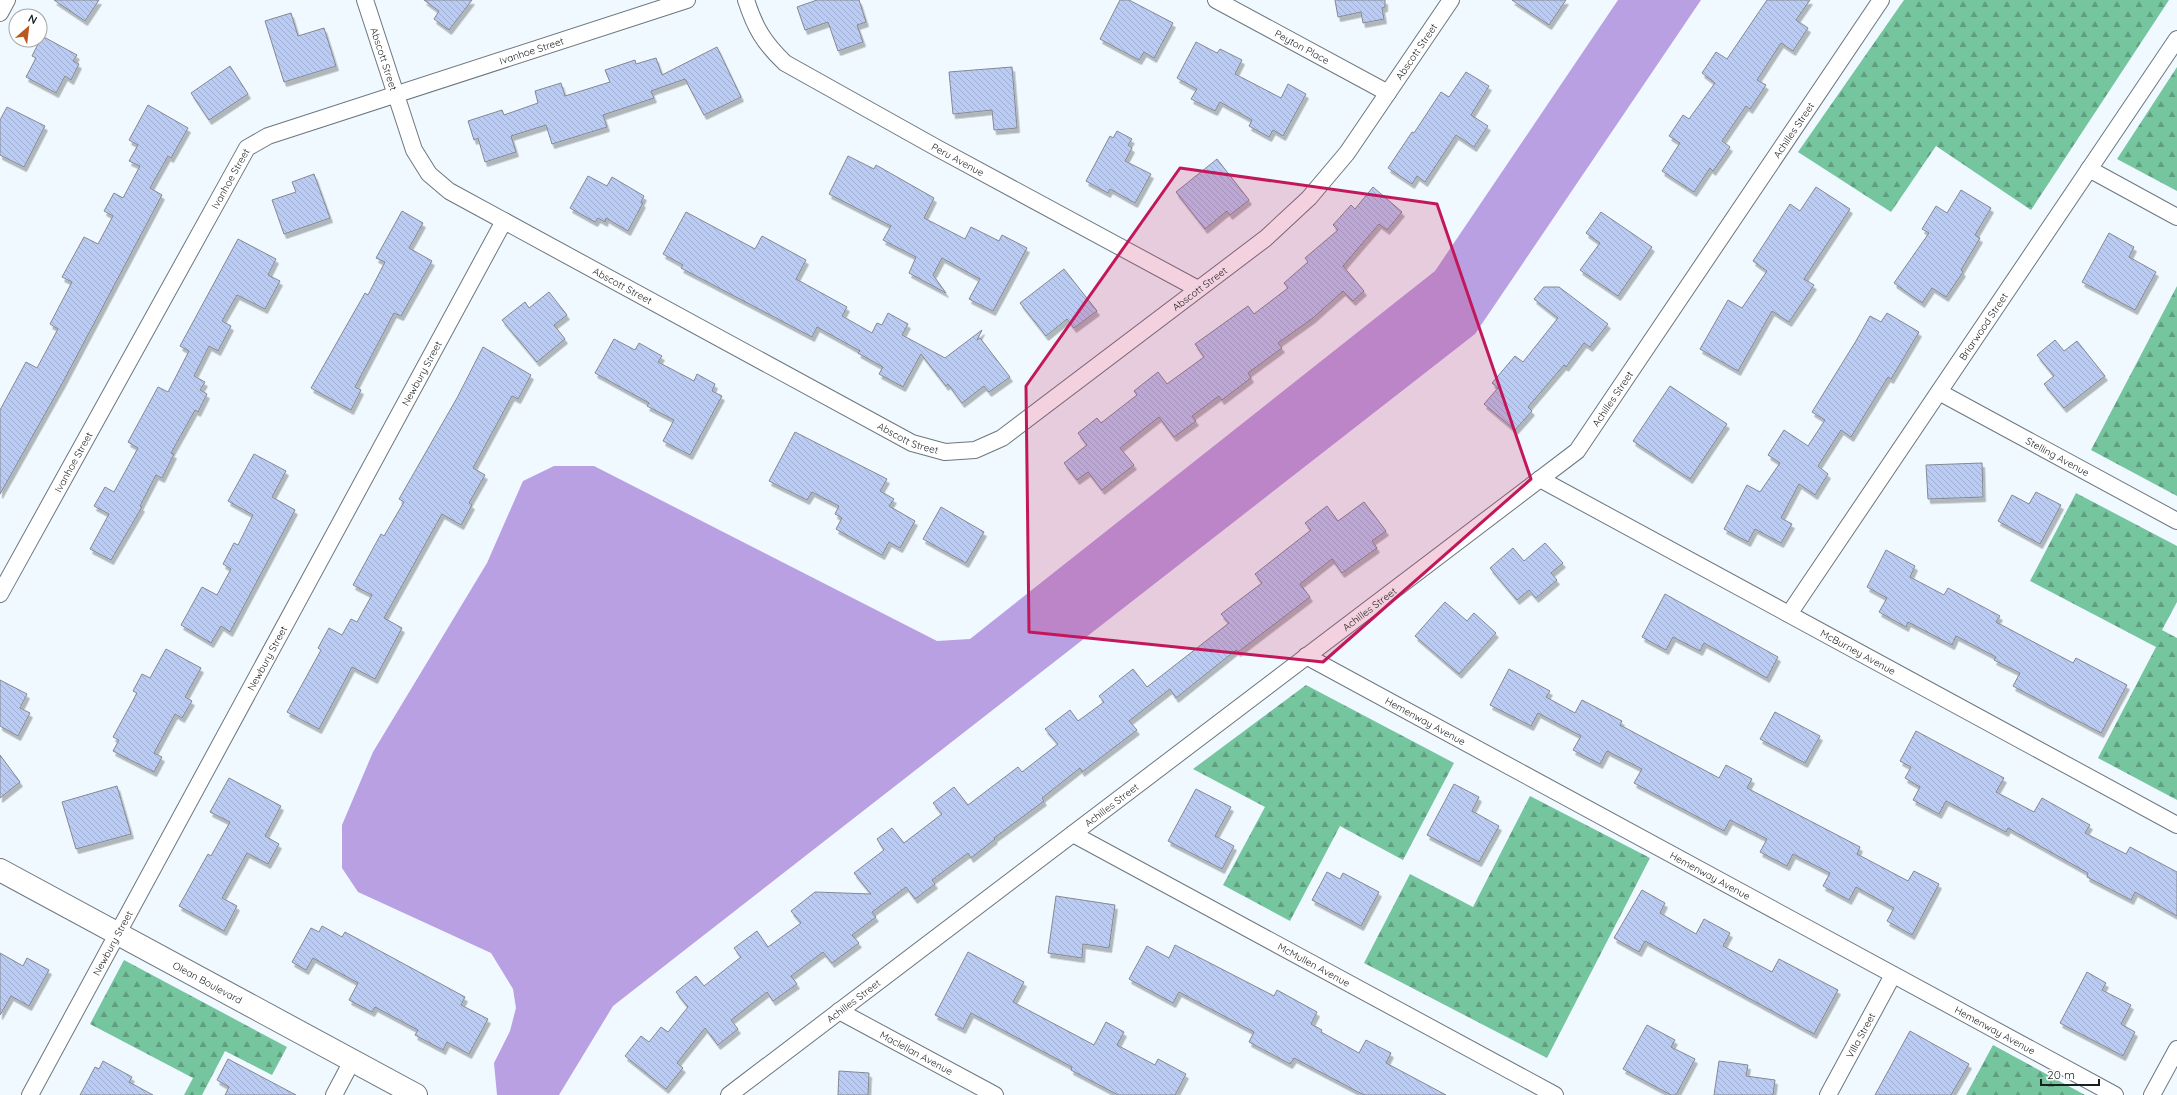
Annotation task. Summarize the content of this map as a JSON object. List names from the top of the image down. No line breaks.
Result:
{"streets":{"street":["Peyton Place","Ivanhoe Street","Abscott Street","Achilles Street","Peru Avenue","Briarwood Street","Newbury Street","Stelling Avenue","McBurney Avenue","Hemenway Avenue","McMullen Avenue","Olean Boulevard","Villa Street","Maclellan Avenue"]},"crossings":[["Peyton Place","Abscott Street"],["Ivanhoe Street","Abscott Street"],["Abscott Street","Peru Avenue"],["Abscott Street","Newbury Street"],["Achilles Street","McBurney Avenue"],["Achilles Street","Hemenway Avenue"],["Achilles Street","McMullen Avenue"],["Achilles Street","Maclellan Avenue"],["Briarwood Street","Stelling Avenue"],["Briarwood Street","McBurney Avenue"],["Newbury Street","Olean Boulevard"],["Hemenway Avenue","Villa Street"]],"scale_bar":"20 m","north":"top right"}
